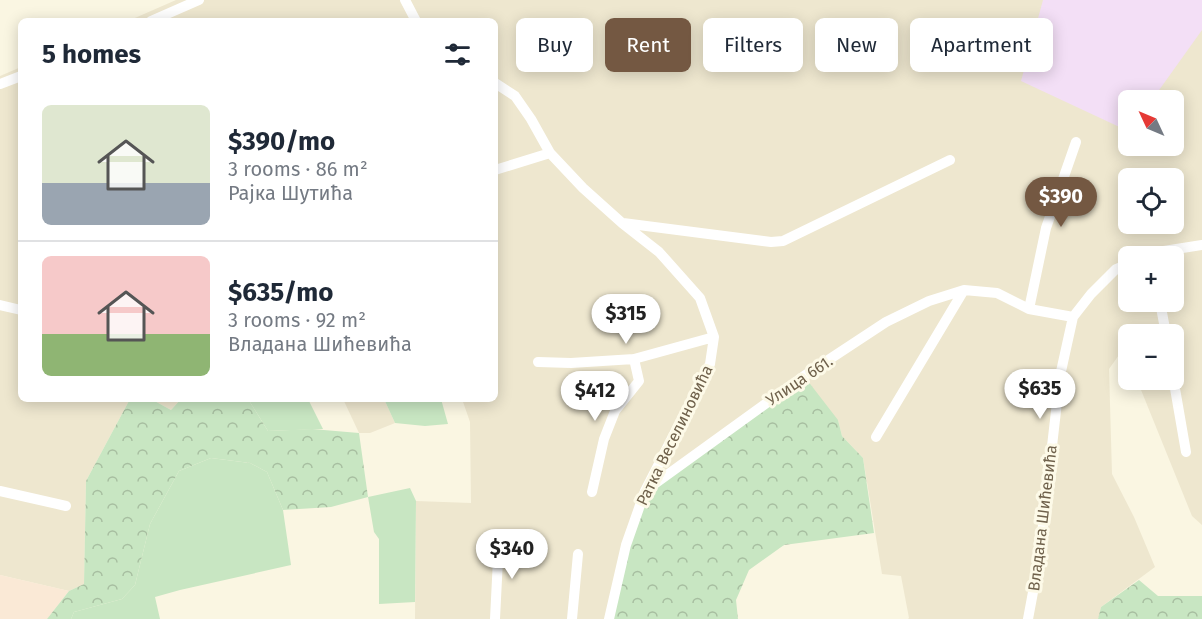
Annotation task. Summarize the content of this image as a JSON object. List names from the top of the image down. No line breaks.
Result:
{"streets":{"street":["Улица 661.","Ратка Веселиновића","Владана Шићевића"]},"crossings":[["Улица 661.","Ратка Веселиновића"],["Улица 661.","Владана Шићевића"]],"north":"top left","page":{"chip":["Buy","Rent","Filters","New","Apartment"],"heading":"5 homes","map_buttons":["+","−"],"list":[{"name":"$390/mo","note":"3 rooms · 86 m² · Рајка Шутића"},{"name":"$635/mo","note":"3 rooms · 92 m² · Владана Шићевића"}],"price":["$390","$315","$635","$412","$340"]}}
